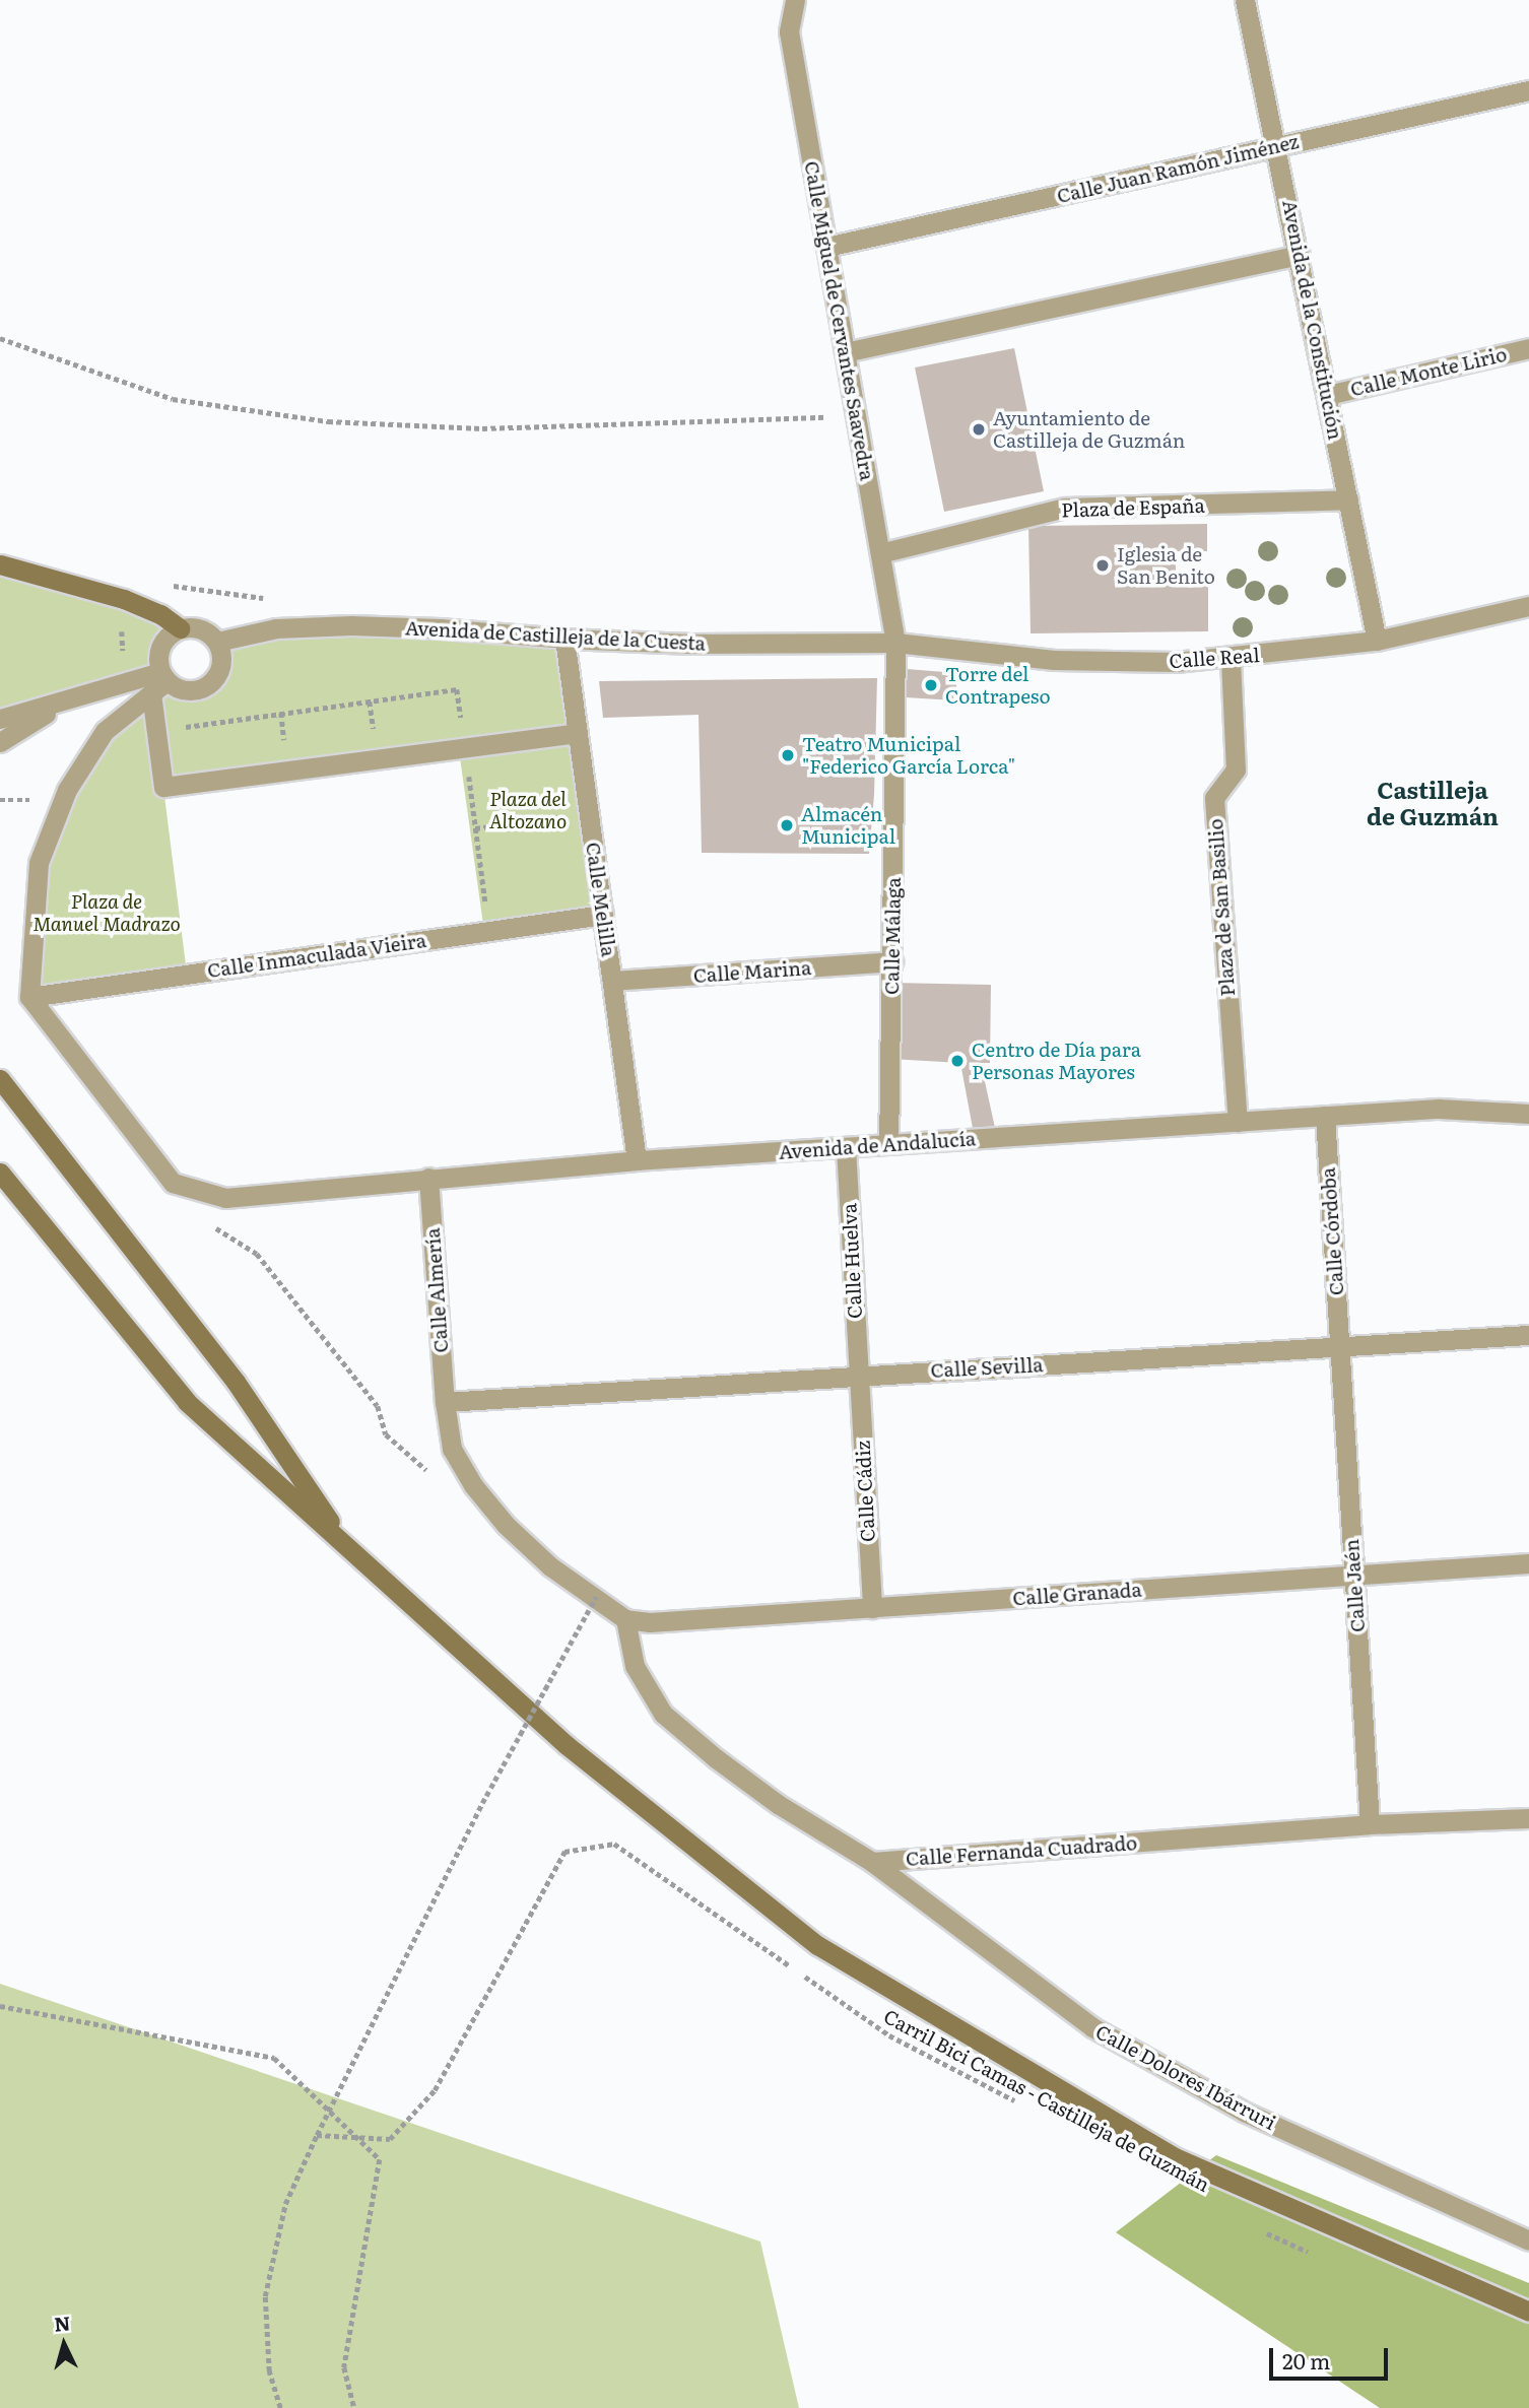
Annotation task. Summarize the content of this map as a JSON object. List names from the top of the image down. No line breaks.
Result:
{"streets":{"street":["Calle Juan Ramón Jiménez","Avenida de la Constitución","Calle Miguel de Cervantes Saavedra","Calle Monte Lirio","Plaza de España","Avenida de Castilleja de la Cuesta","Calle Real","Calle Melilla","Plaza de San Basilio","Calle Málaga","Calle Inmaculada Vieira","Calle Marina","Avenida de Andalucía","Calle Córdoba","Calle Huelva","Calle Almería","Calle Sevilla","Calle Cádiz","Calle Jaén","Calle Granada","Calle Fernanda Cuadrado","Calle Dolores Ibárruri"],"path":["Carril Bici Camas - Castilleja de Guzmán"]},"crossings":[["Calle Juan Ramón Jiménez","Avenida de la Constitución"],["Calle Juan Ramón Jiménez","Calle Miguel de Cervantes Saavedra"],["Avenida de la Constitución","Calle Monte Lirio"],["Avenida de la Constitución","Plaza de España"],["Avenida de la Constitución","Calle Real"],["Calle Miguel de Cervantes Saavedra","Plaza de España"],["Calle Miguel de Cervantes Saavedra","Avenida de Castilleja de la Cuesta"],["Calle Miguel de Cervantes Saavedra","Calle Real"],["Calle Miguel de Cervantes Saavedra","Calle Málaga"],["Avenida de Castilleja de la Cuesta","Calle Real"],["Avenida de Castilleja de la Cuesta","Calle Melilla"],["Avenida de Castilleja de la Cuesta","Calle Málaga"],["Calle Real","Plaza de San Basilio"],["Calle Real","Calle Málaga"],["Calle Melilla","Calle Inmaculada Vieira"],["Calle Melilla","Calle Marina"],["Calle Melilla","Avenida de Andalucía"],["Plaza de San Basilio","Avenida de Andalucía"],["Calle Málaga","Calle Marina"],["Calle Málaga","Avenida de Andalucía"],["Calle Inmaculada Vieira","Avenida de Andalucía"],["Avenida de Andalucía","Calle Córdoba"],["Avenida de Andalucía","Calle Huelva"],["Avenida de Andalucía","Calle Almería"],["Calle Córdoba","Calle Sevilla"],["Calle Córdoba","Calle Jaén"],["Calle Huelva","Calle Sevilla"],["Calle Huelva","Calle Cádiz"],["Calle Almería","Calle Sevilla"],["Calle Almería","Calle Granada"],["Calle Sevilla","Calle Cádiz"],["Calle Sevilla","Calle Jaén"],["Calle Cádiz","Calle Granada"],["Calle Jaén","Calle Granada"],["Calle Jaén","Calle Fernanda Cuadrado"],["Calle Fernanda Cuadrado","Calle Dolores Ibárruri"]],"districts":["Castilleja de Guzmán"],"parks":["Plaza del Altozano","Plaza de Manuel Madrazo"],"places":["Ayuntamiento de Castilleja de Guzmán","Iglesia de San Benito","Torre del Contrapeso","Teatro Municipal \"Federico García Lorca\"","Almacén Municipal","Centro de Día para Personas Mayores"],"scale_bar":"20 m","north":"top"}
